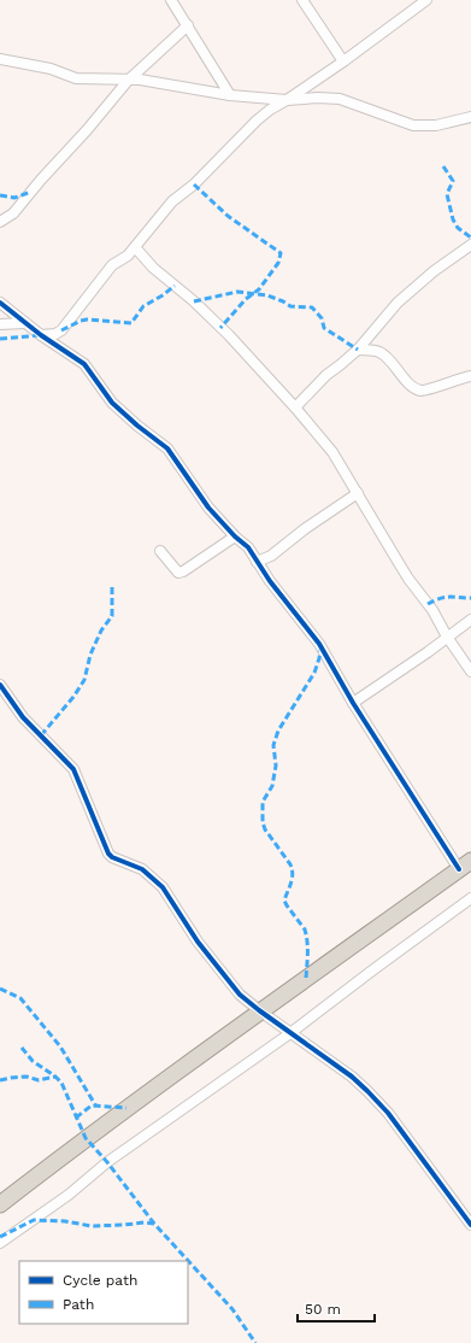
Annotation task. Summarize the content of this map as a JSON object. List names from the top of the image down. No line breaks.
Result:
{"legend":["Cycle path","Path"],"scale_bar":"50 m"}
